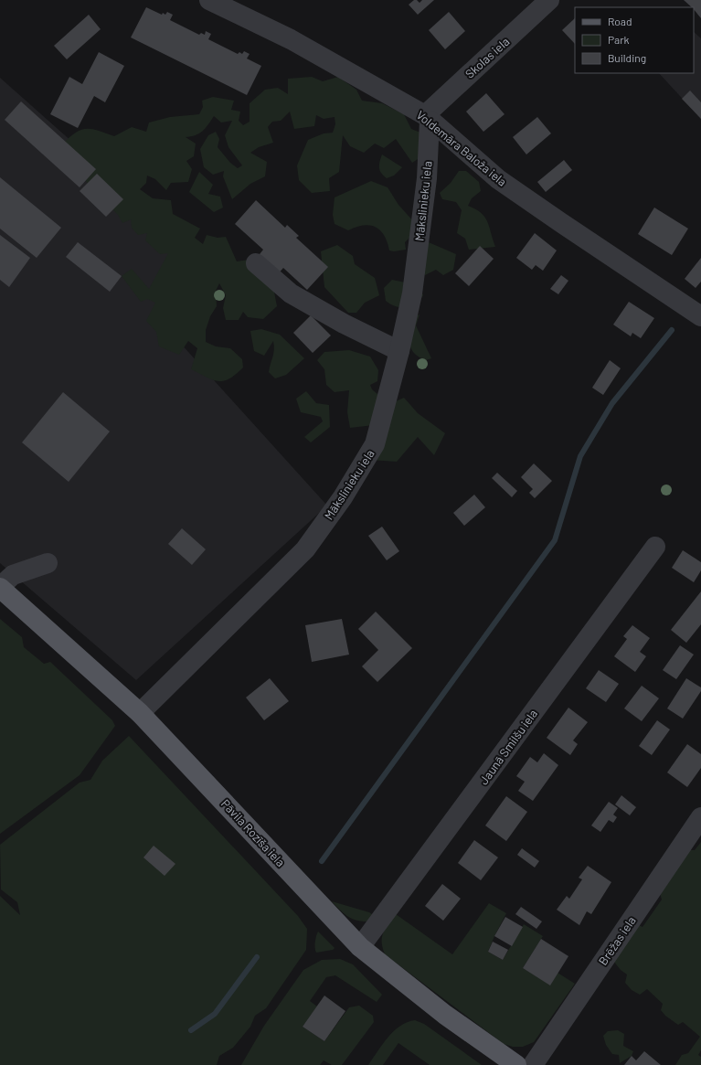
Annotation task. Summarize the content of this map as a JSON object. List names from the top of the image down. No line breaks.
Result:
{"streets":{"main road":["Pāvila Rozīša iela"],"street":["Skolas iela","Voldemāra Baloža iela","Mākslinieku iela","Jaunā Smilšu iela","Brēžas iela"]},"crossings":[["Skolas iela","Voldemāra Baloža iela"],["Skolas iela","Mākslinieku iela"],["Voldemāra Baloža iela","Mākslinieku iela"],["Mākslinieku iela","Pāvila Rozīša iela"],["Jaunā Smilšu iela","Pāvila Rozīša iela"]],"legend":["Road","Park","Building"]}
